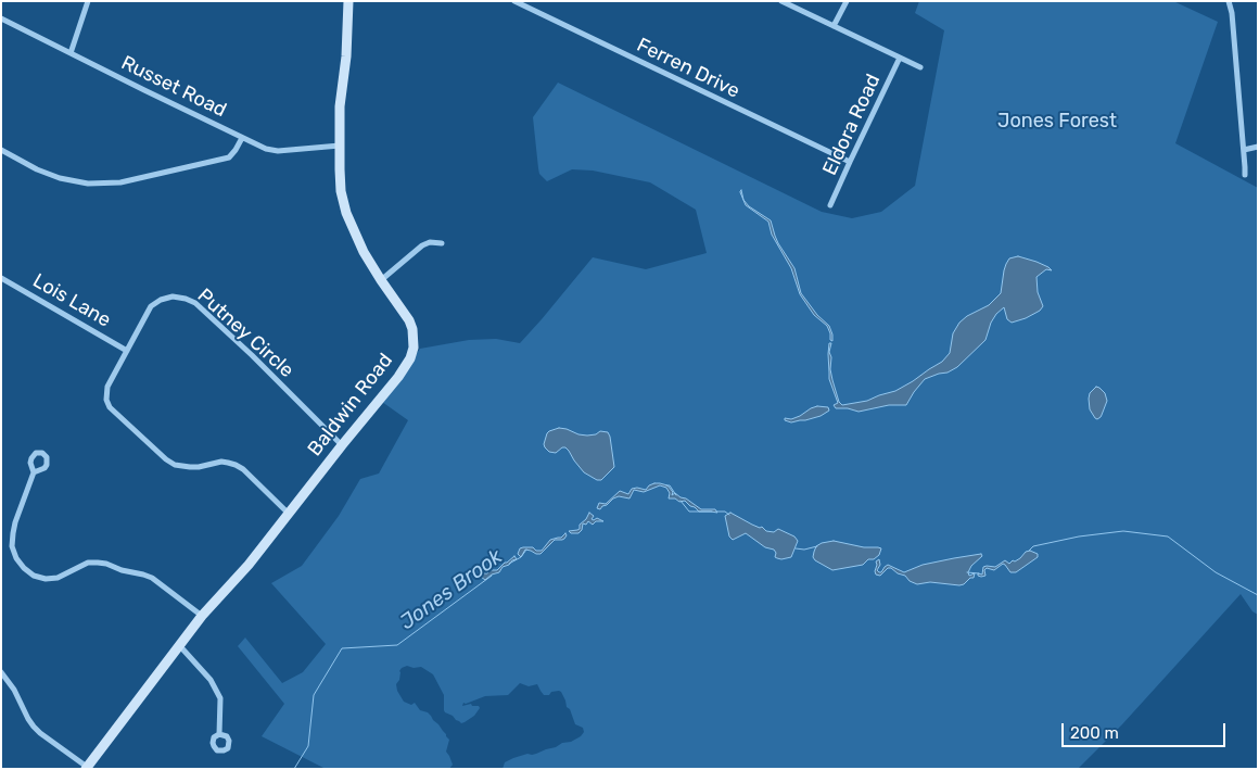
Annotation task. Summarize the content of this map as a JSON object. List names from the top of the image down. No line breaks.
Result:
{"streets":{"street":["Ferren Drive","Russet Road","Eldora Road","Lois Lane","Putney Circle","Baldwin Road"]},"crossings":[["Ferren Drive","Eldora Road"],["Russet Road","Baldwin Road"],["Lois Lane","Putney Circle"],["Putney Circle","Baldwin Road"]],"water":["Jones Brook"],"parks":["Jones Forest"],"scale_bar":"200 m"}
